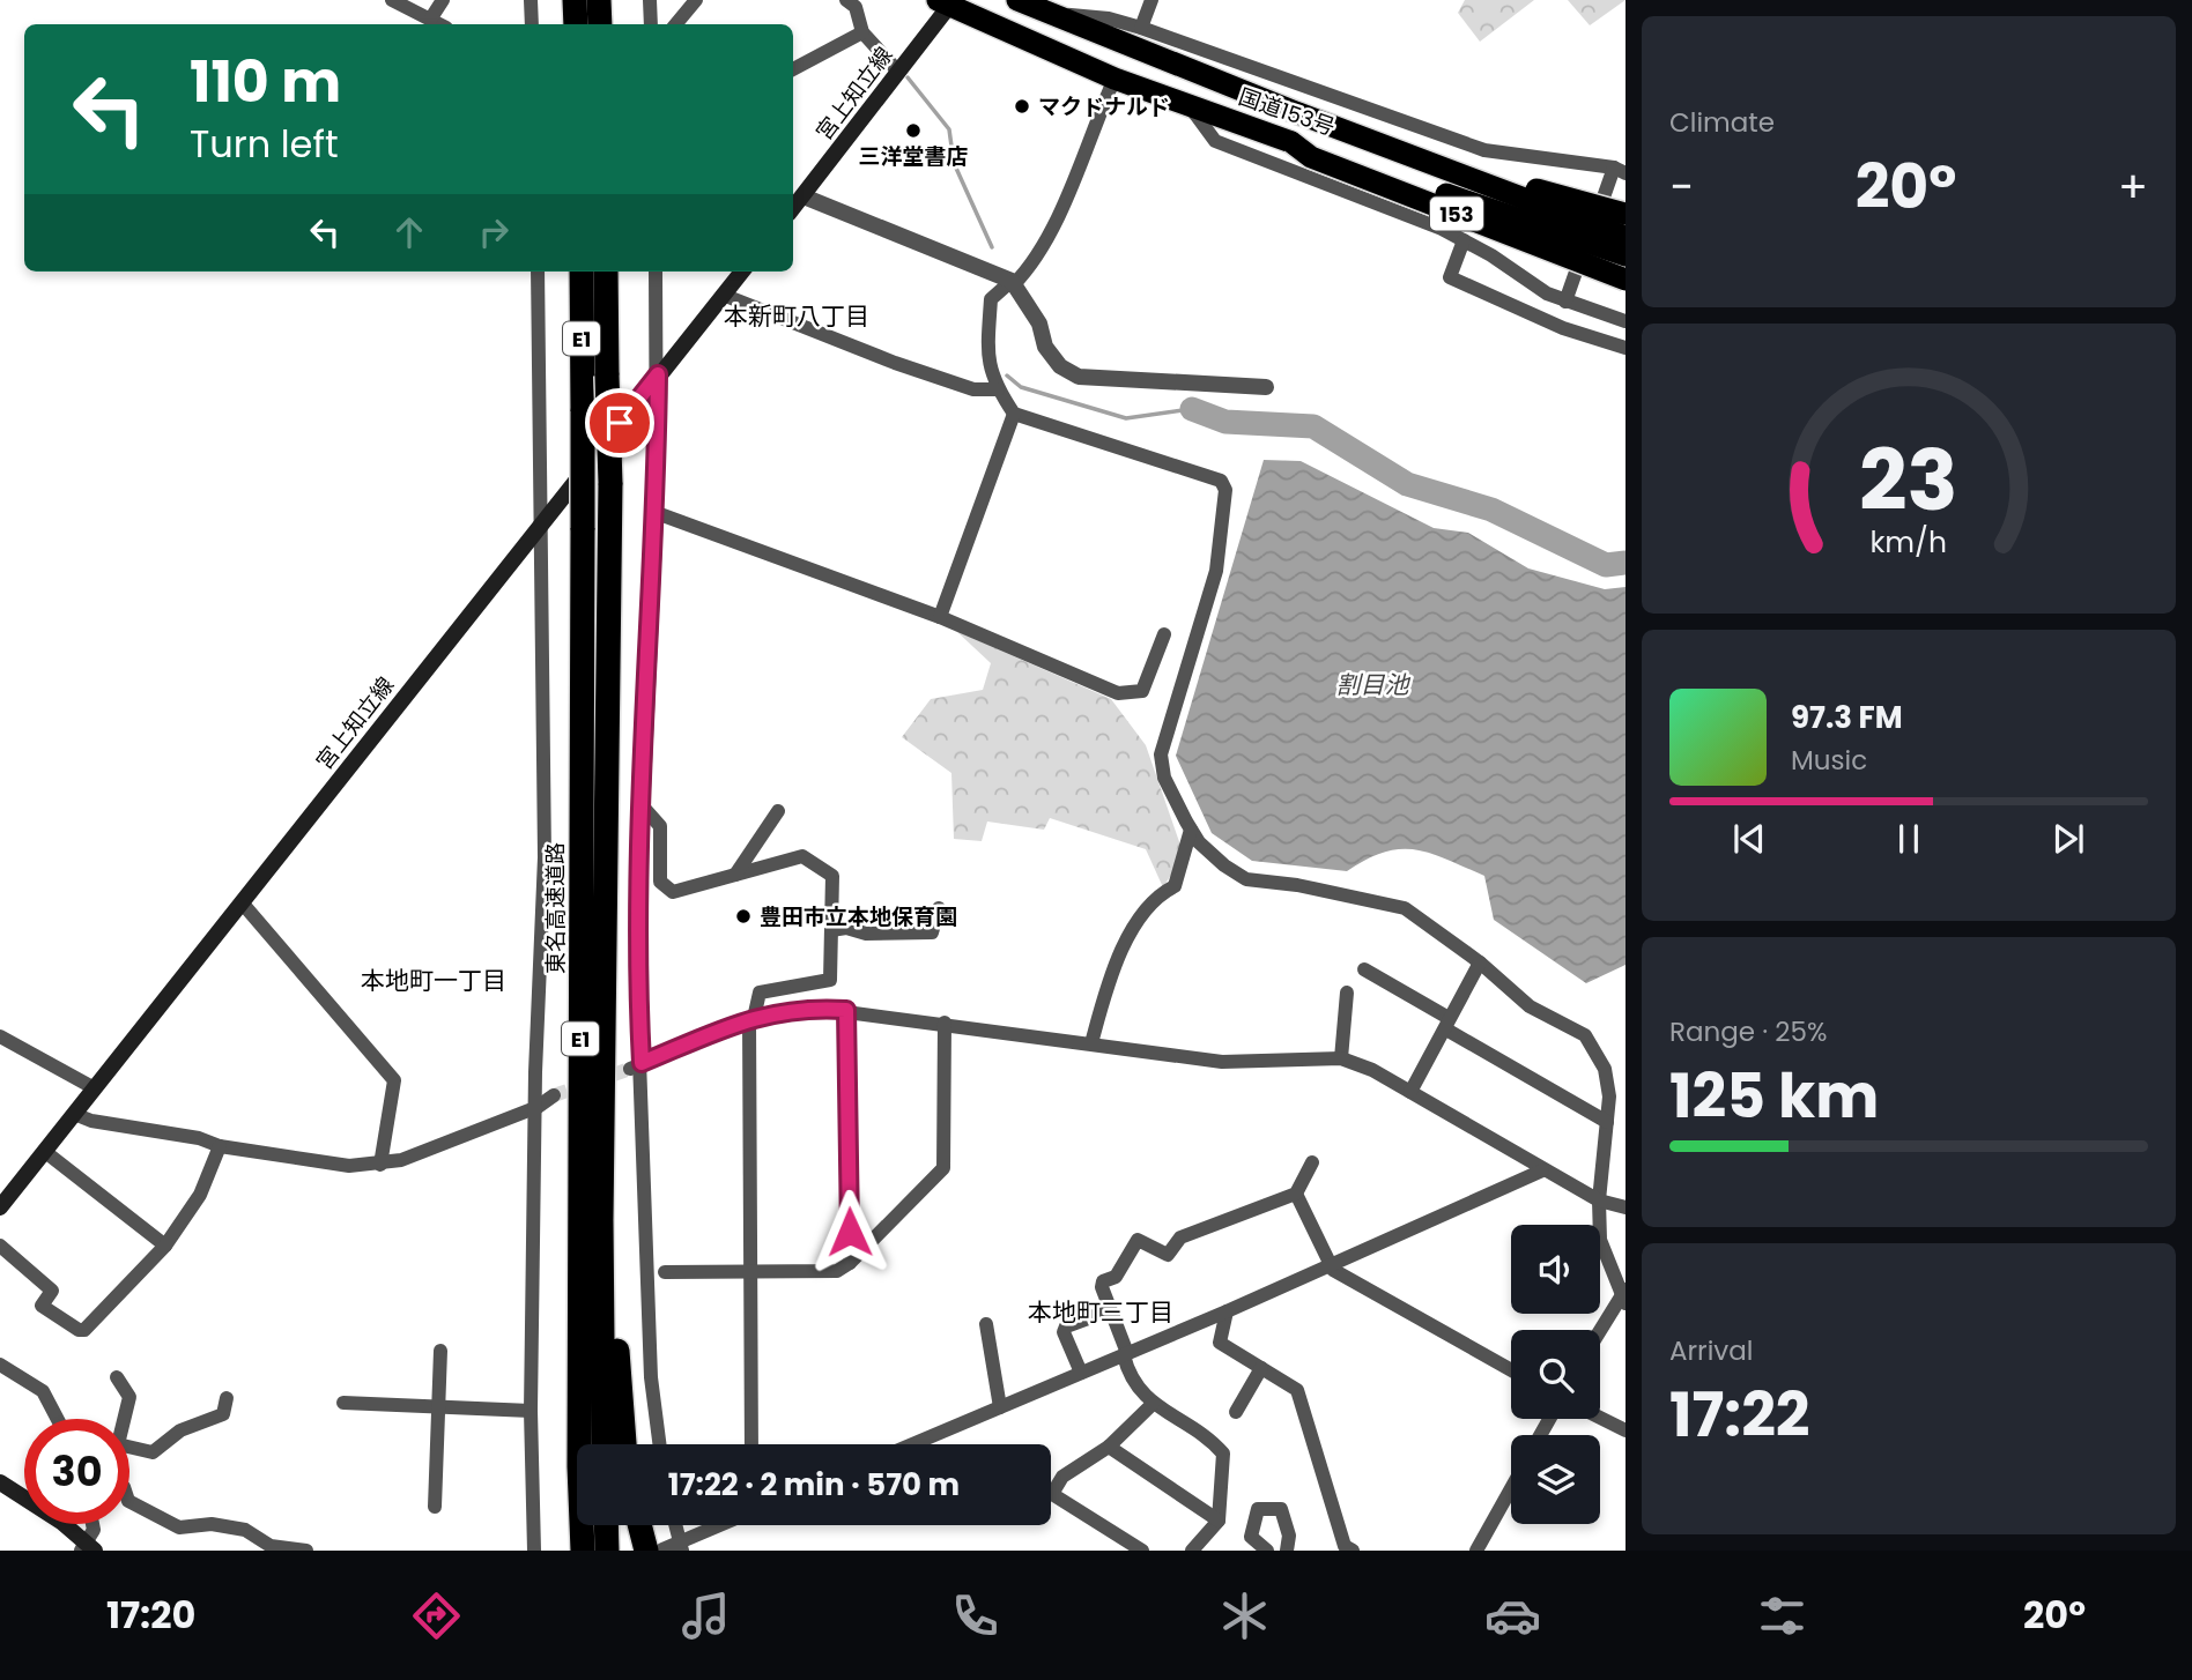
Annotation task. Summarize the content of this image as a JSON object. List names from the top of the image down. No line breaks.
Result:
{"streets":{"highway":["国道153号","153","E1","東名高速道路"],"main road":["宮上知立線"]},"crossings":[["宮上知立線","国道153号"],["国道153号","153"]],"districts":["本新町八丁目","本地町一丁目","本地町三丁目"],"water":["割目池"],"places":["マクドナルド","三洋堂書店","豊田市立本地保育園"],"page":{"tile":["Climate",["Range · 25%","125 km"],["Arrival","17:22"]],"turn":["110 m","Turn left"],"heat":["−","20°","+"],"song":["97.3 FM","Music"],"limit":"30","trip":"17:22 · 2 min · 570 m","tabs":["17:20","20°"],"gauge":["23","km/h"]}}
